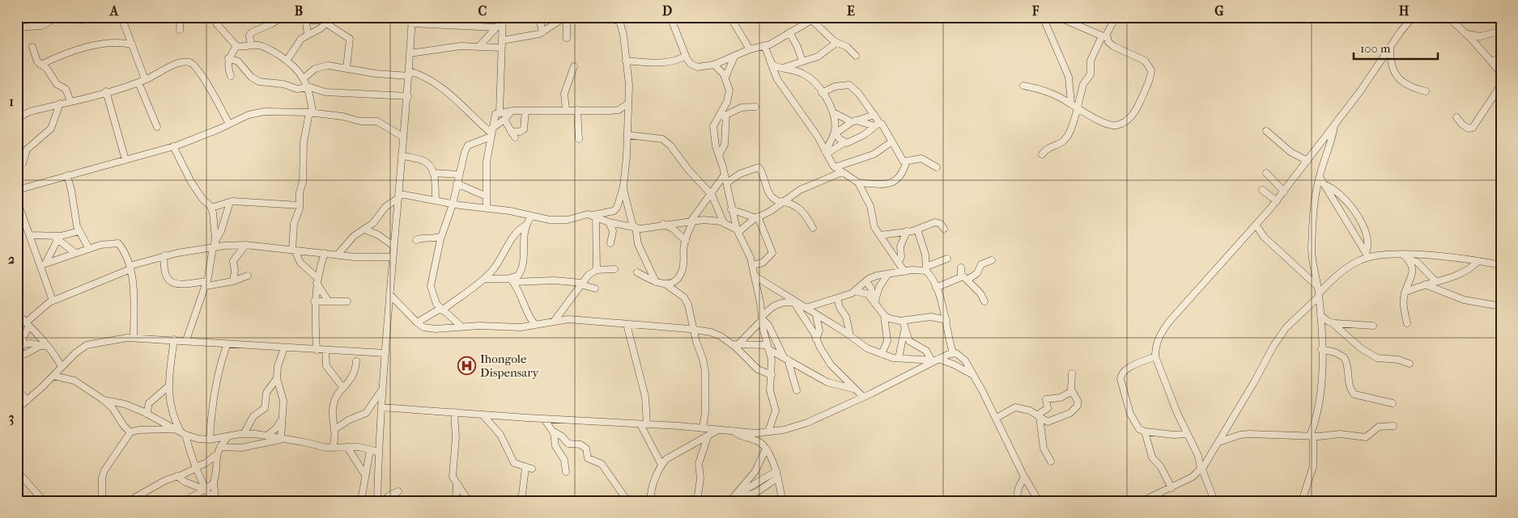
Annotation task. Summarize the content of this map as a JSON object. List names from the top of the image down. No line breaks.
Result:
{"places":{"hospital":["Ihongole Dispensary"]},"scale_bar":"100 m","grid":{"columns":["A","B","C","D","E","F","G","H"],"rows":["1","2","3"]}}
